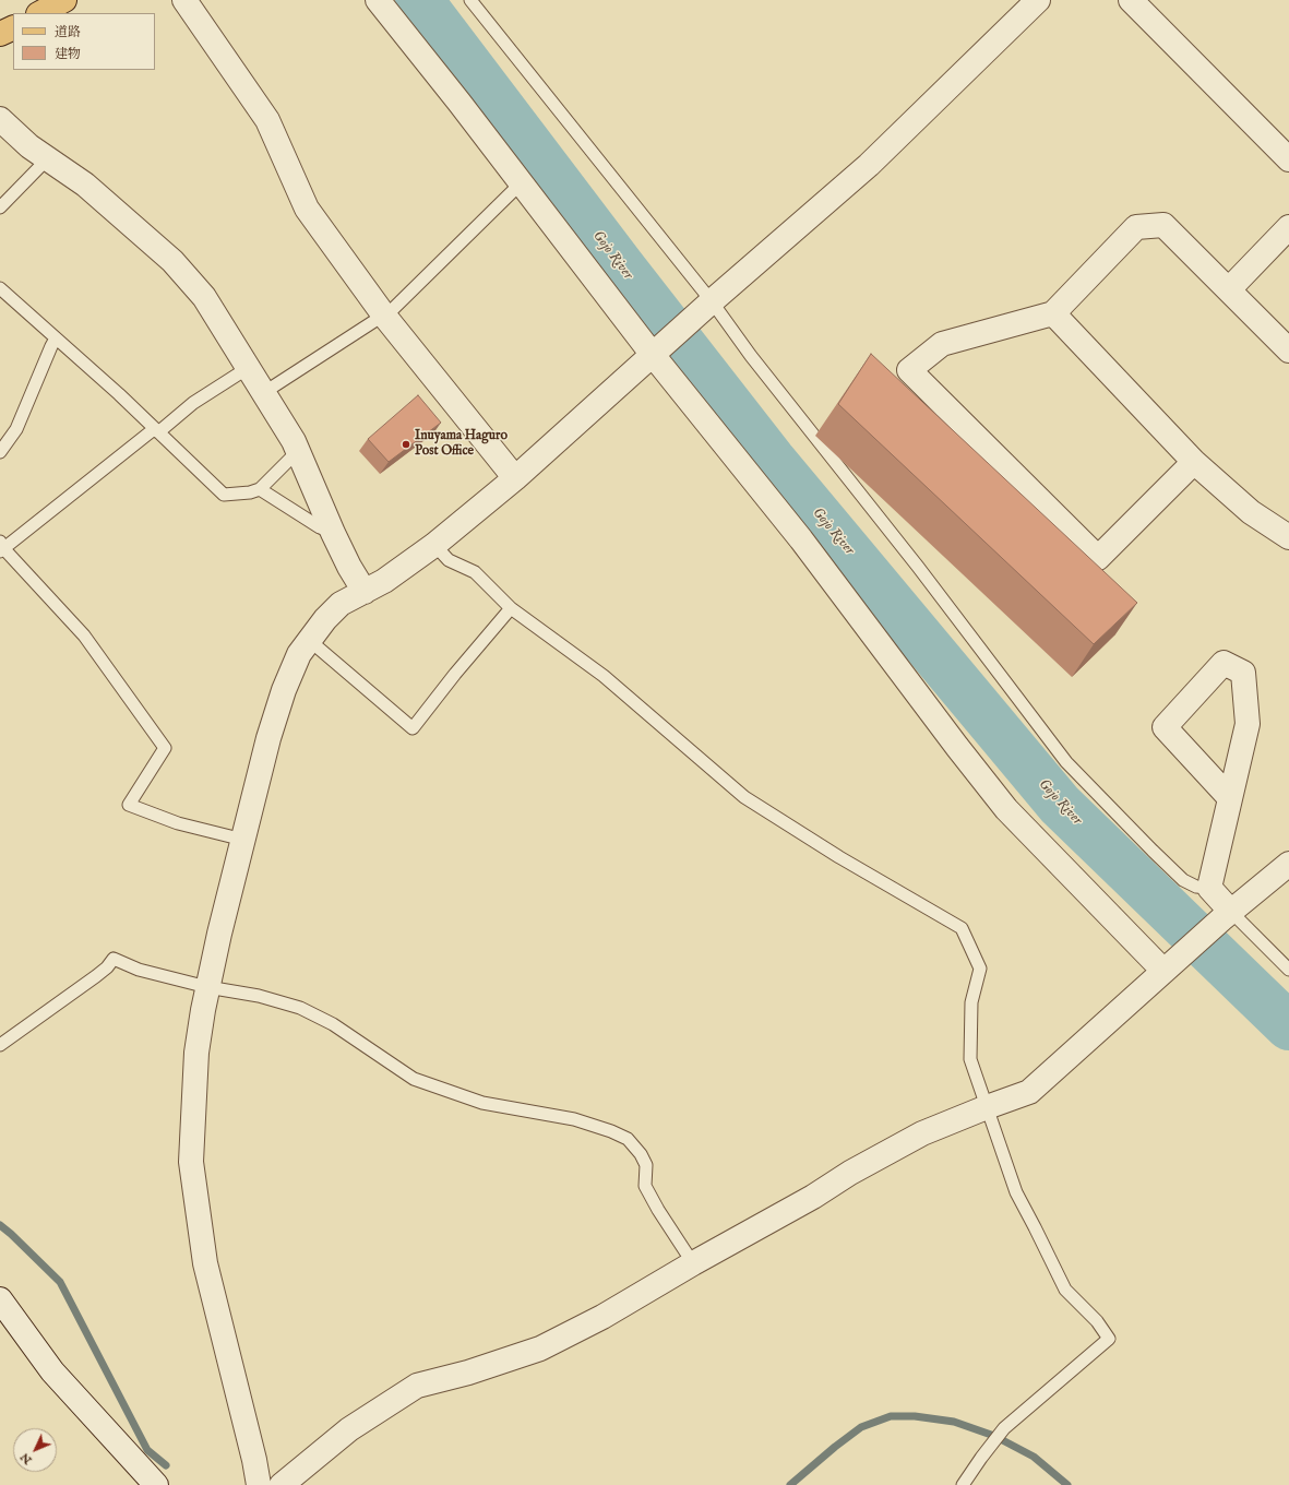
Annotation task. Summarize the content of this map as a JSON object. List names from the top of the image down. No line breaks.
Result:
{"water":["Gojo River"],"places":["Inuyama Haguro Post Office"],"legend":["道路","建物"],"north":"bottom left"}
